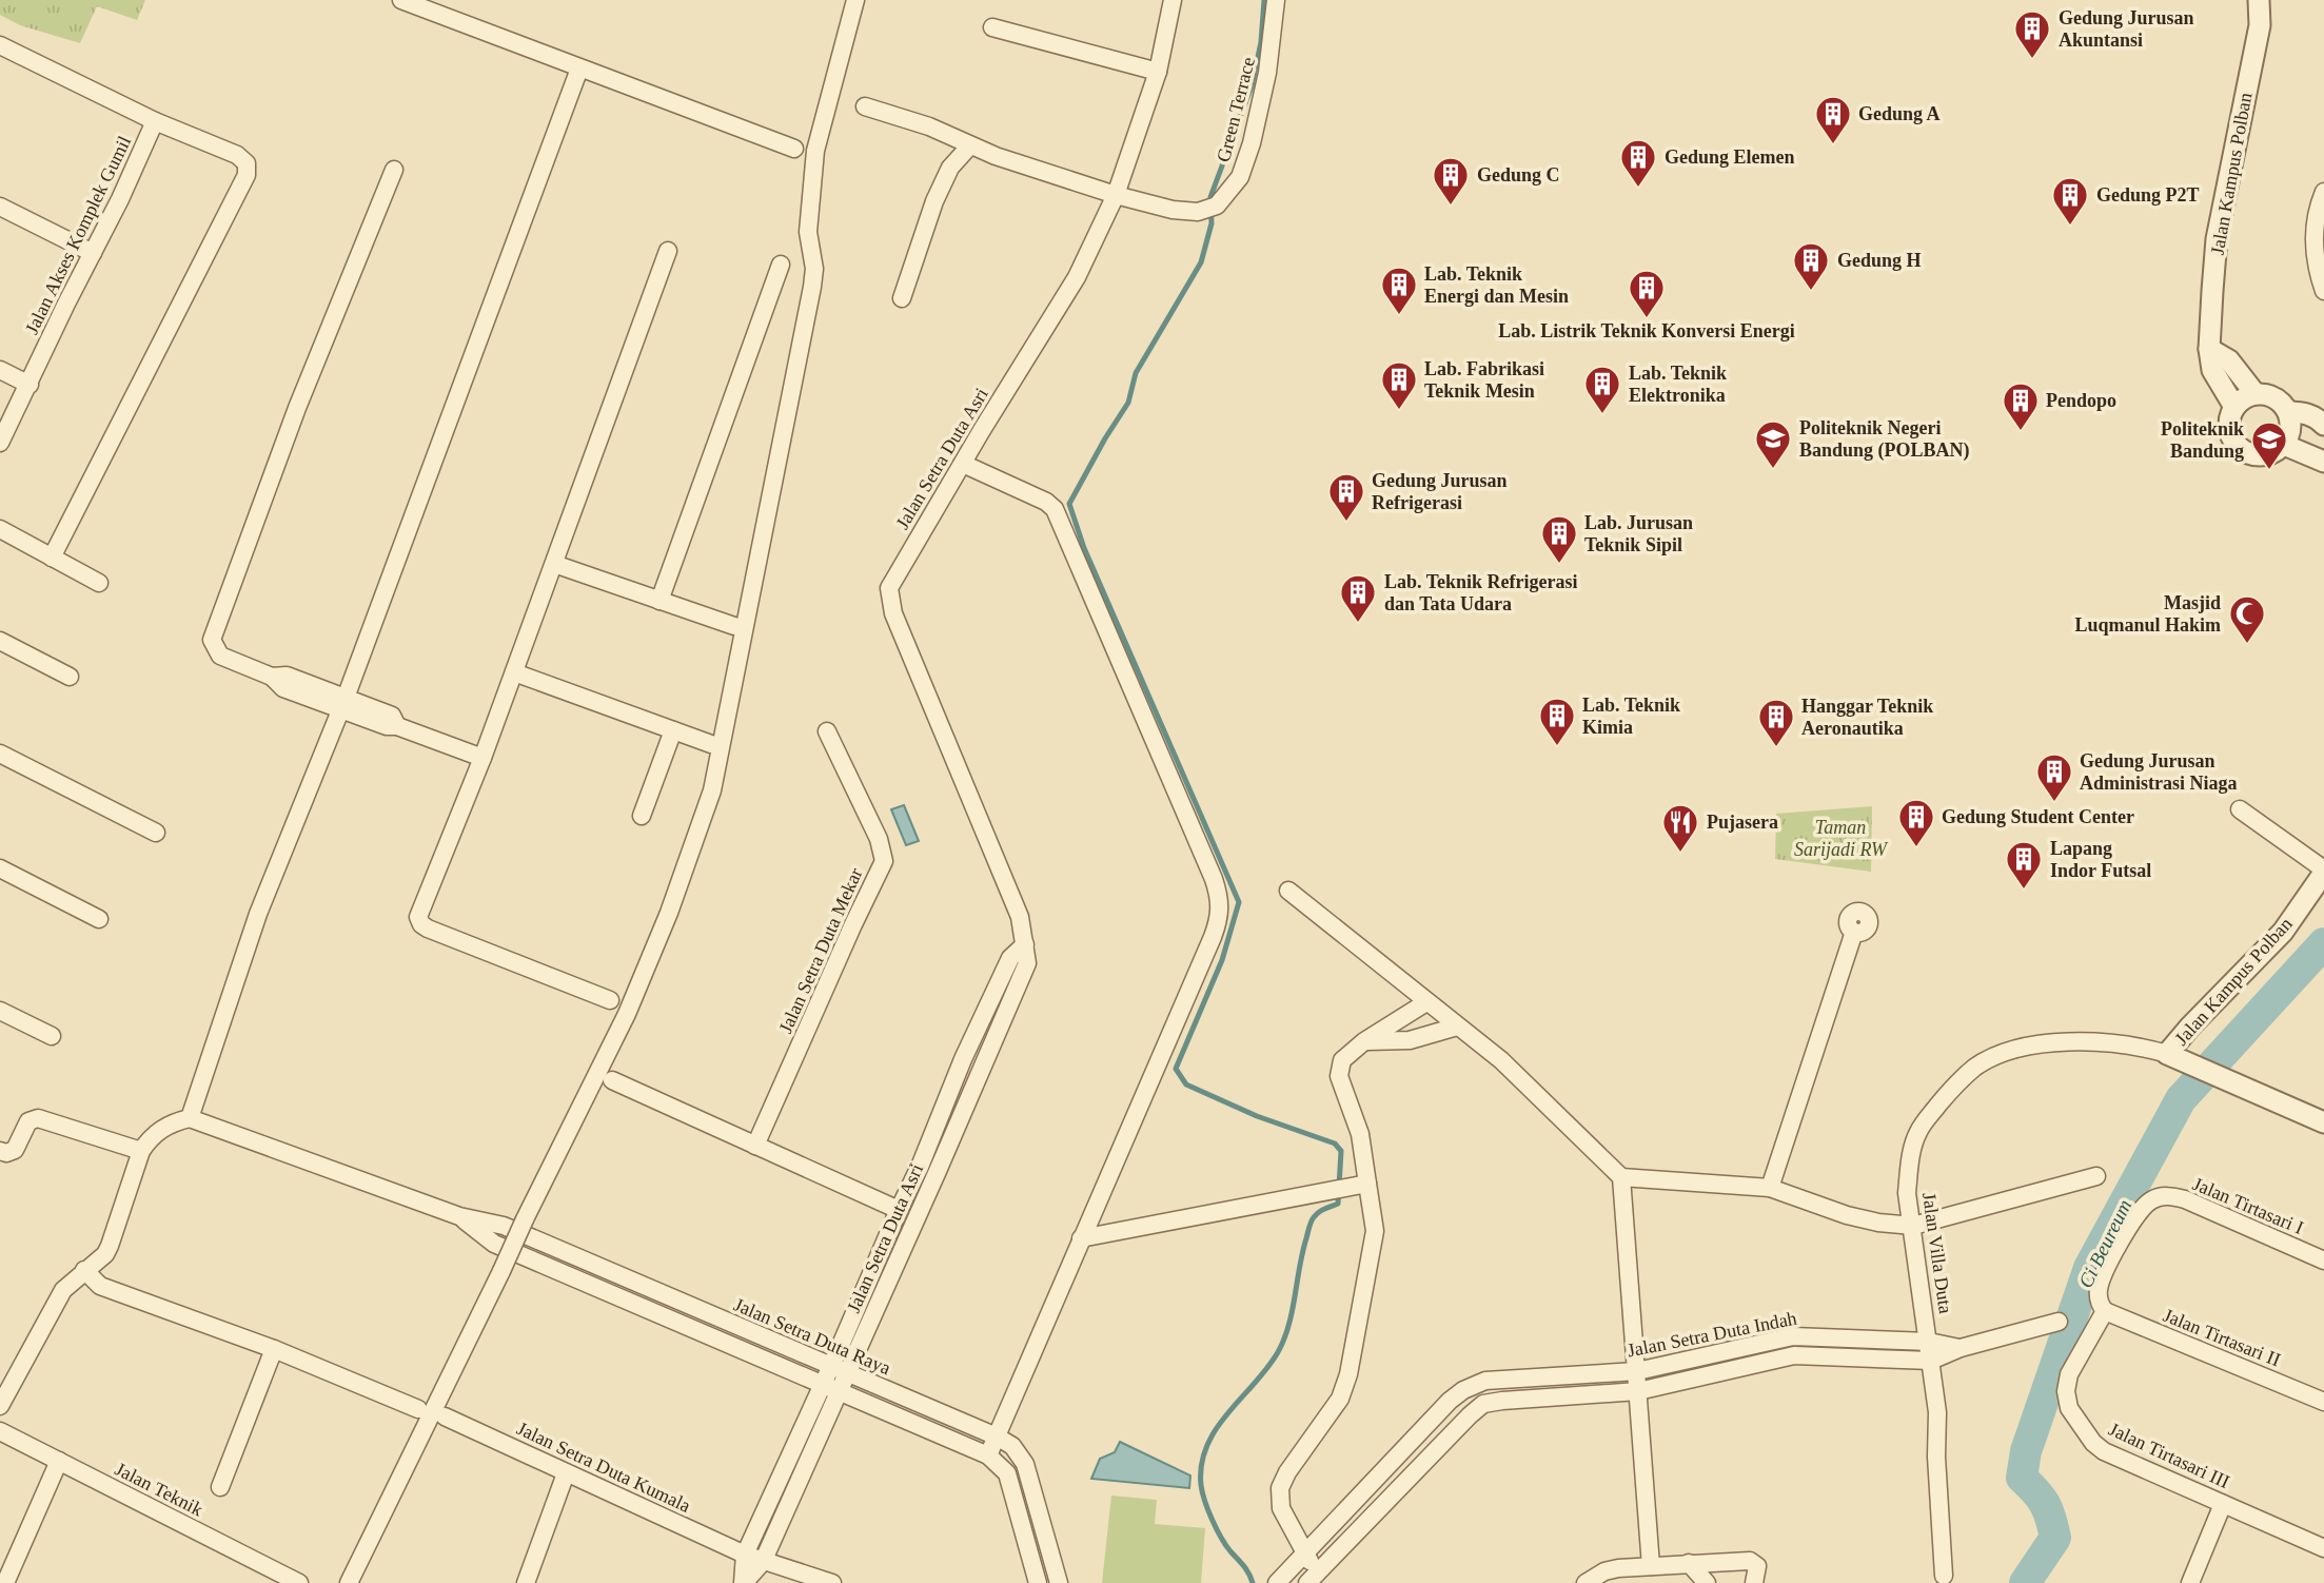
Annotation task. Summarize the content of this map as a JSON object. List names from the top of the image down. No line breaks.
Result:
{"streets":{"street":["Green Terrace","Jalan Kampus Polban","Jalan Akses Komplek Gumil","Jalan Setra Duta Asri","Jalan Setra Duta Mekar","Jalan Tirtasari I","Jalan Villa Duta","Jalan Setra Duta Indah","Jalan Setra Duta Raya","Jalan Tirtasari II","Jalan Tirtasari III","Jalan Setra Duta Kumala","Jalan Teknik"]},"crossings":[["Green Terrace","Jalan Setra Duta Asri"],["Jalan Kampus Polban","Jalan Villa Duta"],["Jalan Setra Duta Asri","Jalan Setra Duta Raya"],["Jalan Setra Duta Asri","Jalan Setra Duta Kumala"],["Jalan Tirtasari I","Jalan Tirtasari II"],["Jalan Tirtasari I","Jalan Tirtasari III"],["Jalan Villa Duta","Jalan Setra Duta Indah"],["Jalan Tirtasari II","Jalan Tirtasari III"]],"water":["Ci Beureum"],"parks":["Taman Sarijadi RW"],"places":{"building":["Gedung Jurusan Akuntansi","Gedung A","Gedung Elemen","Gedung C","Gedung P2T","Gedung H","Lab. Teknik Energi dan Mesin","Lab. Listrik Teknik Konversi Energi","Lab. Fabrikasi Teknik Mesin","Lab. Teknik Elektronika","Pendopo","Gedung Jurusan Refrigerasi","Lab. Jurusan Teknik Sipil","Lab. Teknik Refrigerasi dan Tata Udara","Lab. Teknik Kimia","Hanggar Teknik Aeronautika","Gedung Jurusan Administrasi Niaga","Gedung Student Center","Lapang Indor Futsal"],"school or university":["Politeknik Negeri Bandung (POLBAN)","Politeknik Bandung"],"mosque":["Masjid Luqmanul Hakim"],"restaurant":["Pujasera"]}}
